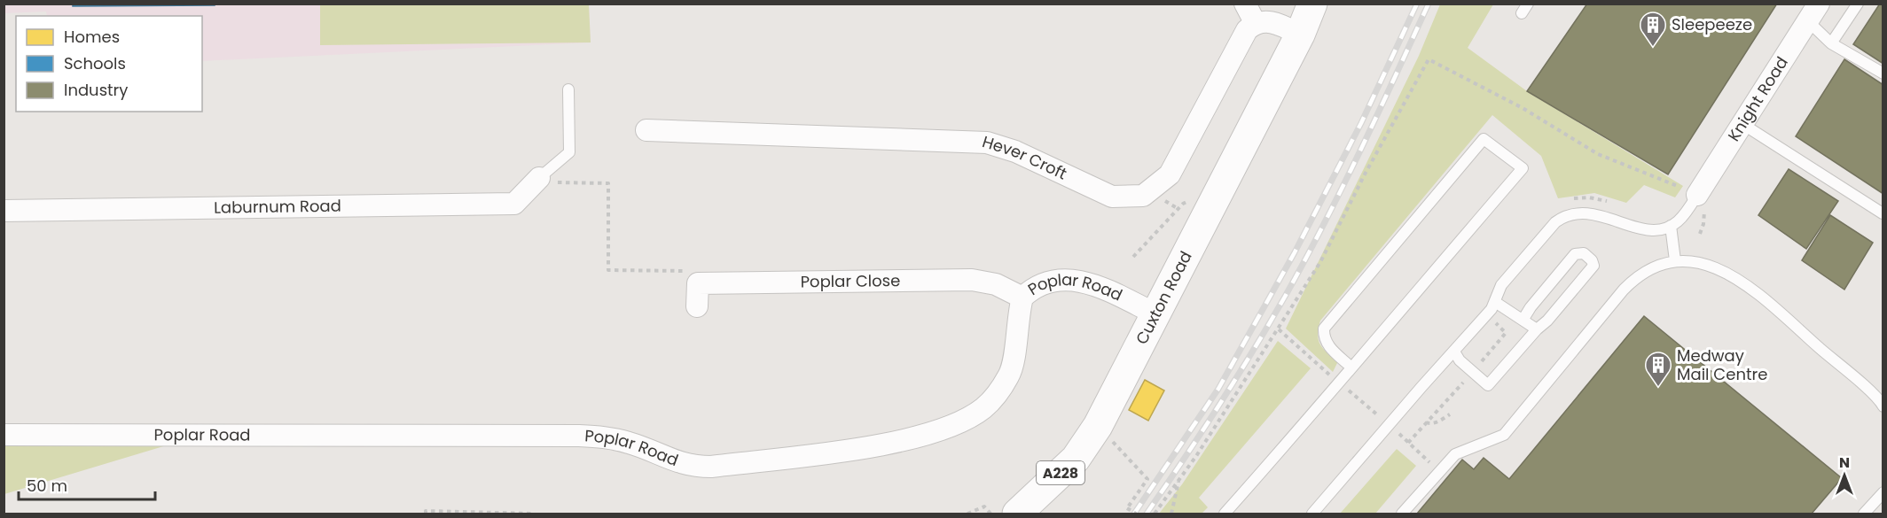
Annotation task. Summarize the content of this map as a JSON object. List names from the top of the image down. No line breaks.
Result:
{"streets":{"main road":["Cuxton Road","A228"],"street":["Knight Road","Hever Croft","Laburnum Road","Poplar Close","Poplar Road"]},"crossings":[["Hever Croft","Cuxton Road"],["Poplar Close","Poplar Road"],["Cuxton Road","Poplar Road"]],"places":{"building":["Sleepeeze","Medway Mail Centre"]},"legend":["Homes","Schools","Industry"],"scale_bar":"50 m","north":"top"}
